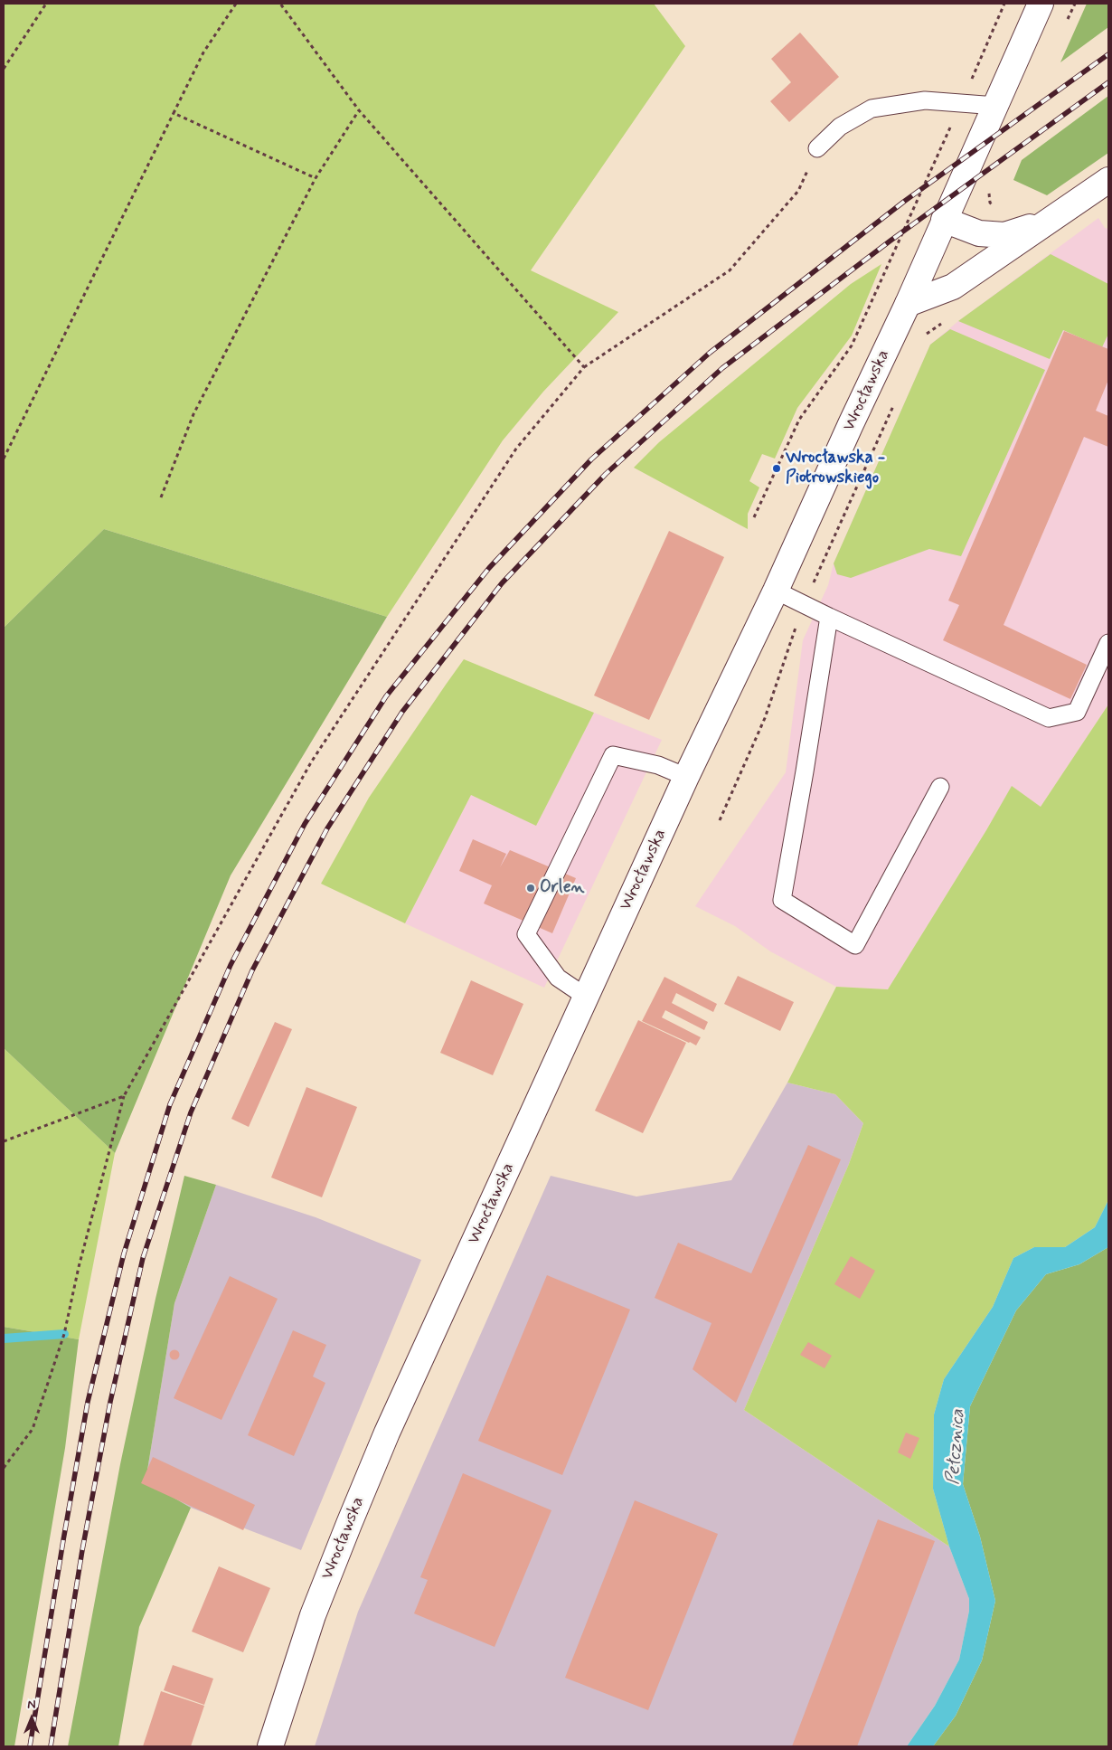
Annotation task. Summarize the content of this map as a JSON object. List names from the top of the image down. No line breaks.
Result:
{"streets":{"main road":["Wrocławska"]},"water":["Pełcznica"],"places":["Wrocławska - Piotrowskiego","Orlen"],"north":"top"}
